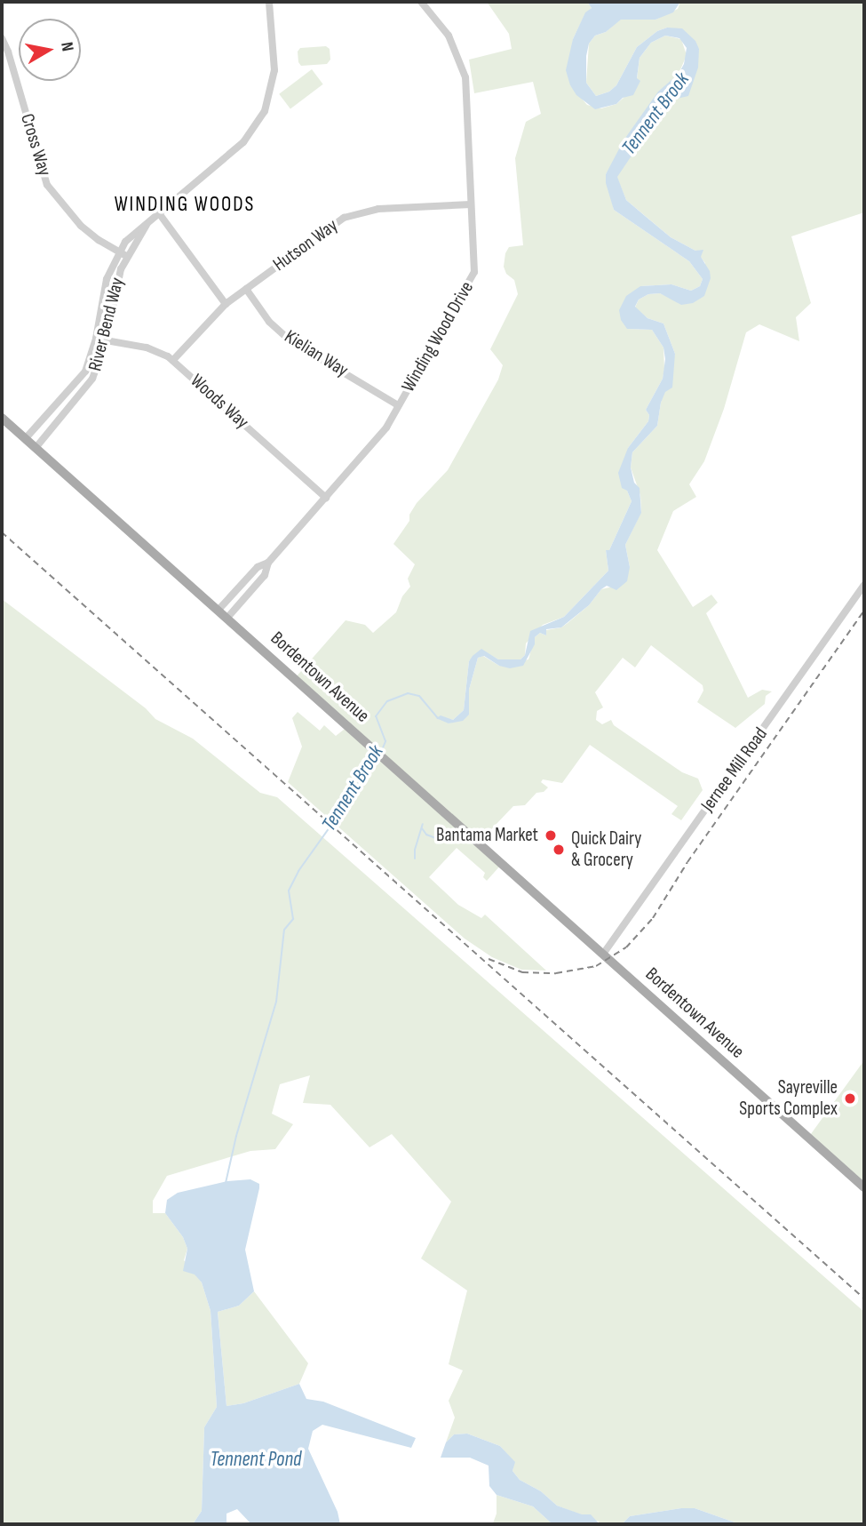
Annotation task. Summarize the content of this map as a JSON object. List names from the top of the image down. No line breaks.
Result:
{"streets":{"main road":["Bordentown Avenue"],"street":["Cross Way","Hutson Way","River Bend Way","Winding Wood Drive","Kielian Way","Woods Way","Jernee Mill Road"]},"crossings":[["Cross Way","River Bend Way"],["Hutson Way","Winding Wood Drive"],["Hutson Way","Kielian Way"],["Hutson Way","Woods Way"],["River Bend Way","Woods Way"],["River Bend Way","Bordentown Avenue"],["Winding Wood Drive","Kielian Way"],["Winding Wood Drive","Woods Way"],["Winding Wood Drive","Bordentown Avenue"],["Bordentown Avenue","Jernee Mill Road"]],"districts":["WINDING WOODS"],"water":["Tennent Brook","Tennent Pond"],"places":["Bantama Market","Quick Dairy & Grocery","Sayreville Sports Complex"],"north":"right"}
